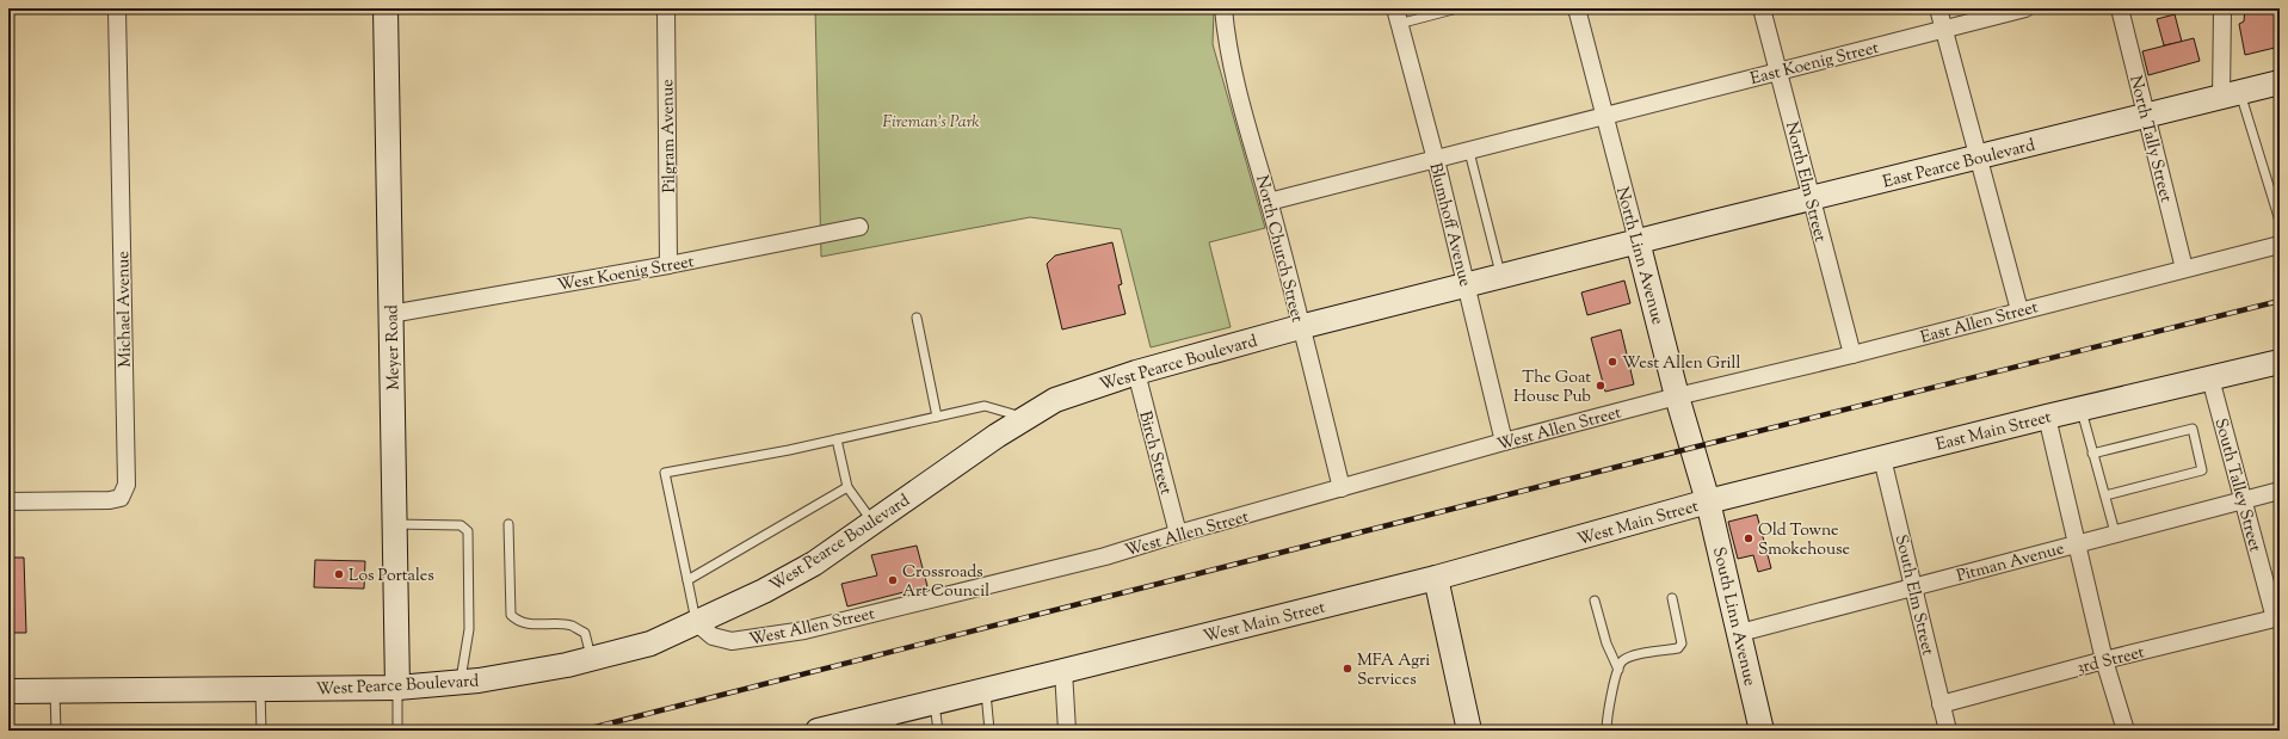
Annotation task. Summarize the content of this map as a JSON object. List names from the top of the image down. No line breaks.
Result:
{"streets":{"street":["East Koenig Street","Pilgram Avenue","North Tally Street","East Pearce Boulevard","North Elm Street","Blumhoff Avenue","North Church Street","North Linn Avenue","West Koenig Street","Michael Avenue","East Allen Street","Meyer Road","West Pearce Boulevard","West Allen Street","East Main Street","Birch Street","South Talley Street","West Main Street","Pitman Avenue","South Elm Street","South Linn Avenue","3rd Street"]},"crossings":[["East Koenig Street","North Elm Street"],["East Koenig Street","North Linn Avenue"],["Pilgram Avenue","West Koenig Street"],["North Tally Street","East Pearce Boulevard"],["North Tally Street","East Allen Street"],["East Pearce Boulevard","North Elm Street"],["East Pearce Boulevard","North Linn Avenue"],["East Pearce Boulevard","West Pearce Boulevard"],["North Elm Street","East Allen Street"],["Blumhoff Avenue","West Pearce Boulevard"],["Blumhoff Avenue","West Allen Street"],["North Church Street","West Pearce Boulevard"],["North Church Street","West Allen Street"],["North Linn Avenue","East Allen Street"],["North Linn Avenue","West Pearce Boulevard"],["North Linn Avenue","West Allen Street"],["North Linn Avenue","East Main Street"],["North Linn Avenue","West Main Street"],["North Linn Avenue","South Linn Avenue"],["West Koenig Street","Meyer Road"],["East Allen Street","West Allen Street"],["Meyer Road","West Pearce Boulevard"],["West Pearce Boulevard","West Allen Street"],["West Pearce Boulevard","Birch Street"],["West Allen Street","Birch Street"],["East Main Street","South Talley Street"],["East Main Street","West Main Street"],["East Main Street","South Elm Street"],["East Main Street","South Linn Avenue"],["South Talley Street","Pitman Avenue"],["South Talley Street","3rd Street"],["West Main Street","South Linn Avenue"],["Pitman Avenue","South Elm Street"],["Pitman Avenue","South Linn Avenue"],["South Elm Street","3rd Street"]],"parks":["Fireman's Park"],"places":["West Allen Grill","The Goat House Pub","Old Towne Smokehouse","Los Portales","Crossroads Art Council","MFA Agri Services"]}
